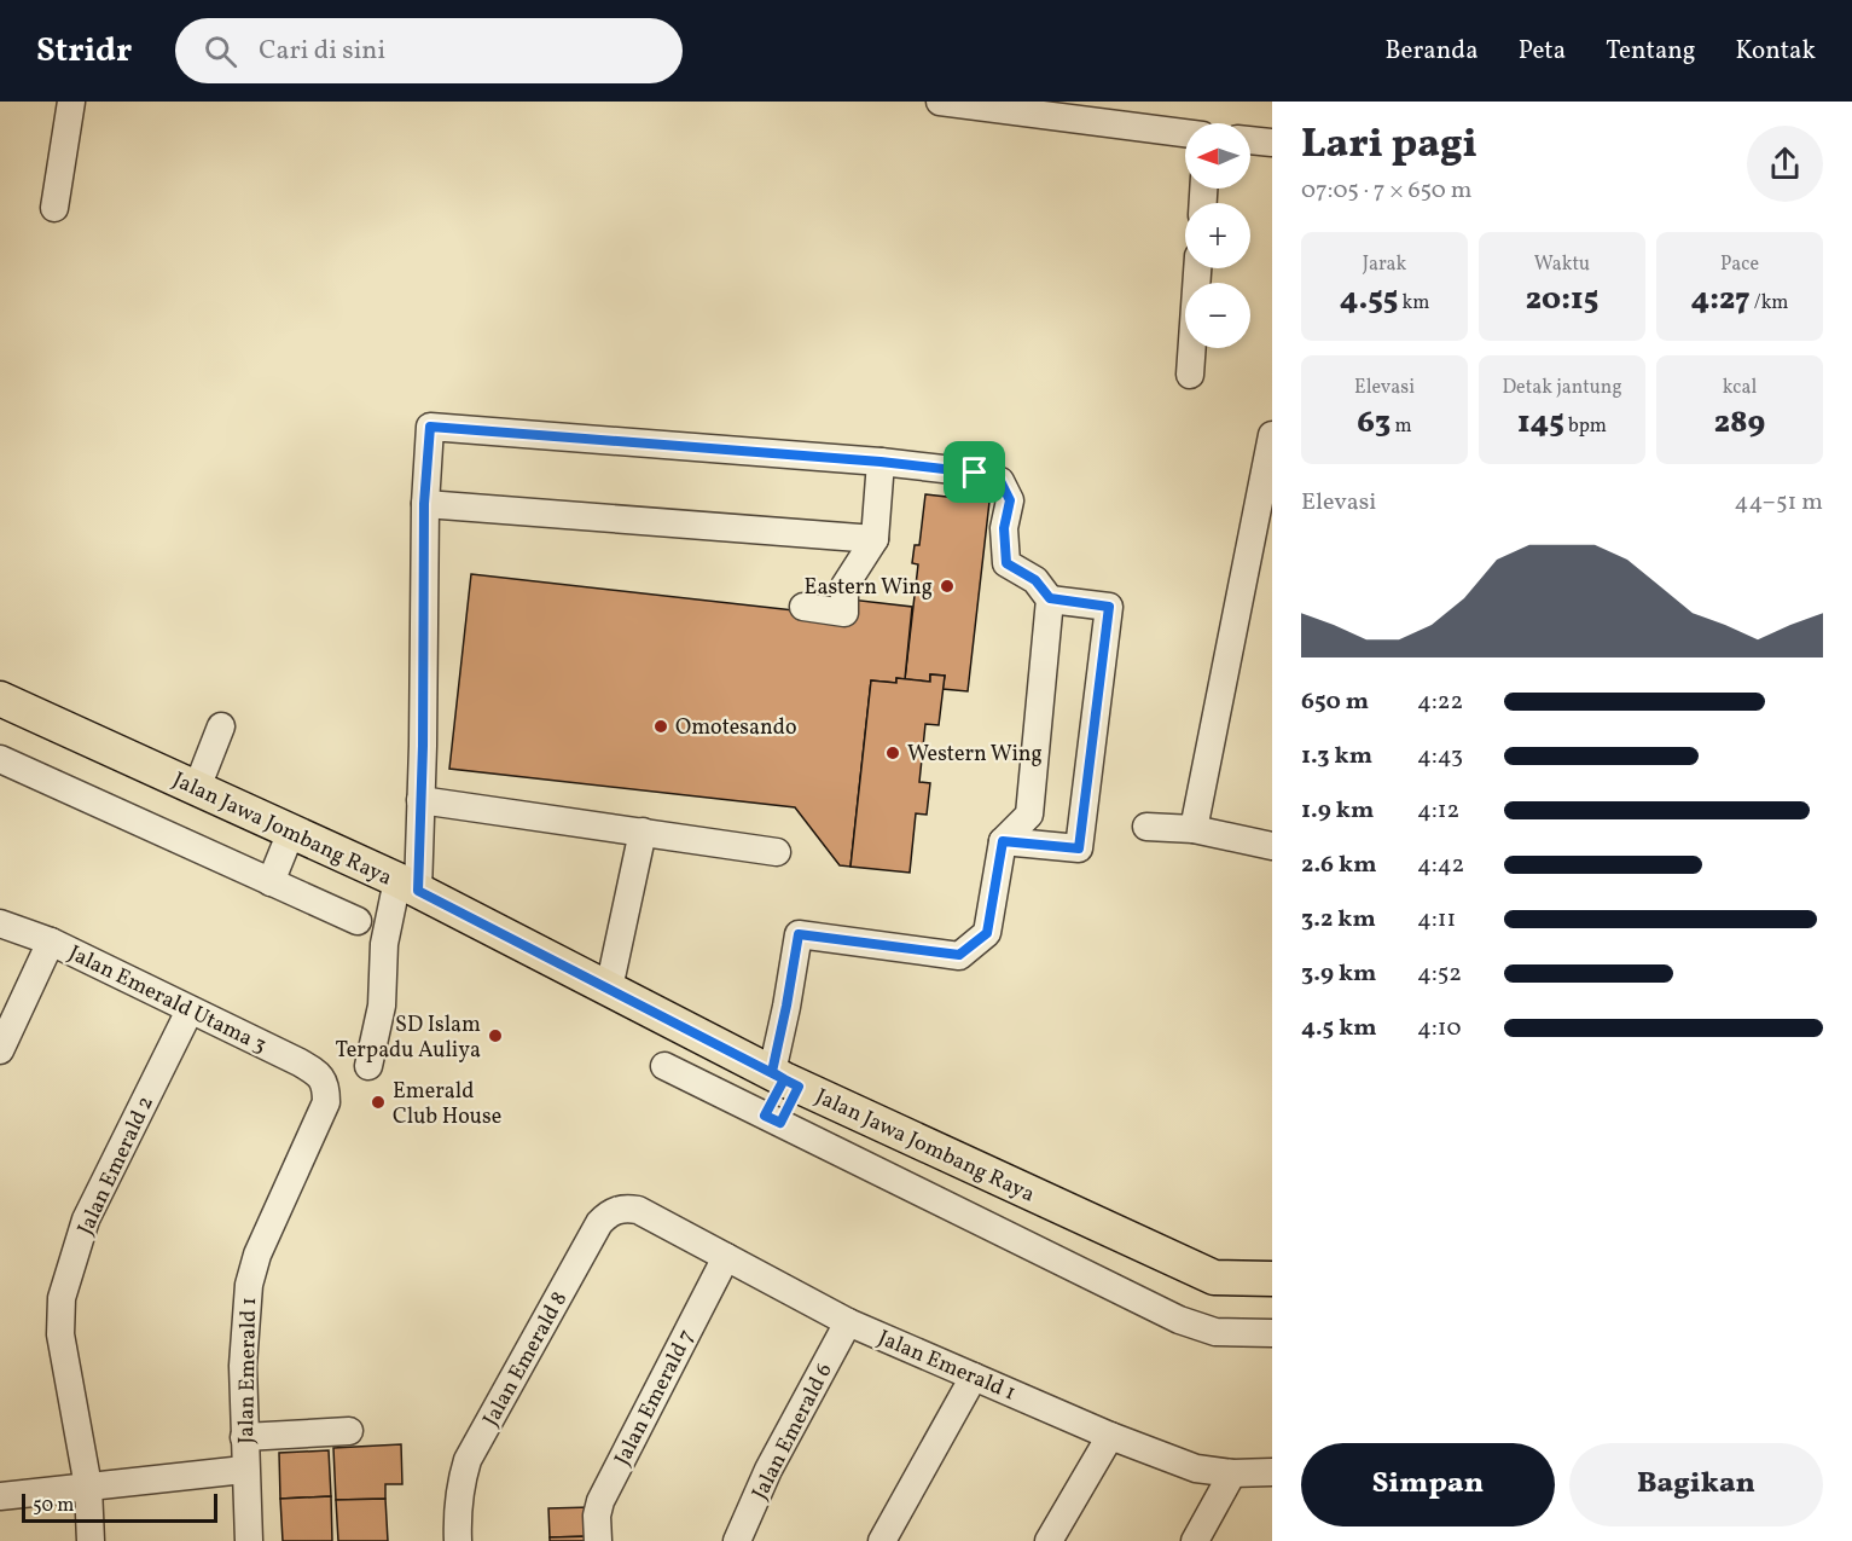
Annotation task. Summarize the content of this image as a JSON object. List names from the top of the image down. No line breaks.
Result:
{"streets":{"main road":["Jalan Jawa Jombang Raya"],"street":["Jalan Emerald Utama 3","Jalan Emerald 2","Jalan Emerald 8","Jalan Emerald 1","Jalan Emerald 7","Jalan Emerald 6"]},"crossings":[["Jalan Emerald Utama 3","Jalan Emerald 2"],["Jalan Emerald Utama 3","Jalan Emerald 1"],["Jalan Emerald 8","Jalan Emerald 1"],["Jalan Emerald 1","Jalan Emerald 7"],["Jalan Emerald 1","Jalan Emerald 6"]],"places":["Eastern Wing","Omotesando","Western Wing","SD Islam Terpadu Auliya","Emerald Club House"],"scale_bar":"50 m","north":"left","page":{"header":"Stridr","search":"Cari di sini","nav":["Beranda","Peta","Tentang","Kontak"],"heading":["Lari pagi","07:05 · 7 × 650 m"],"map_buttons":["+","−"],"stats":[["Jarak","4.55 km"],["Waktu","20:15"],["Pace","4:27 /km"],["Elevasi","63 m"],["Detak jantung","145 bpm"],["kcal","289"]],"chart":["Elevasi","44–51 m"],"list":[{"name":"650 m","note":"4:22"},{"name":"1.3 km","note":"4:43"},{"name":"1.9 km","note":"4:12"},{"name":"2.6 km","note":"4:42"},{"name":"3.2 km","note":"4:11"},{"name":"3.9 km","note":"4:52"},{"name":"4.5 km","note":"4:10"}],"buttons":["Simpan","Bagikan"],"scale":"50 m"}}
